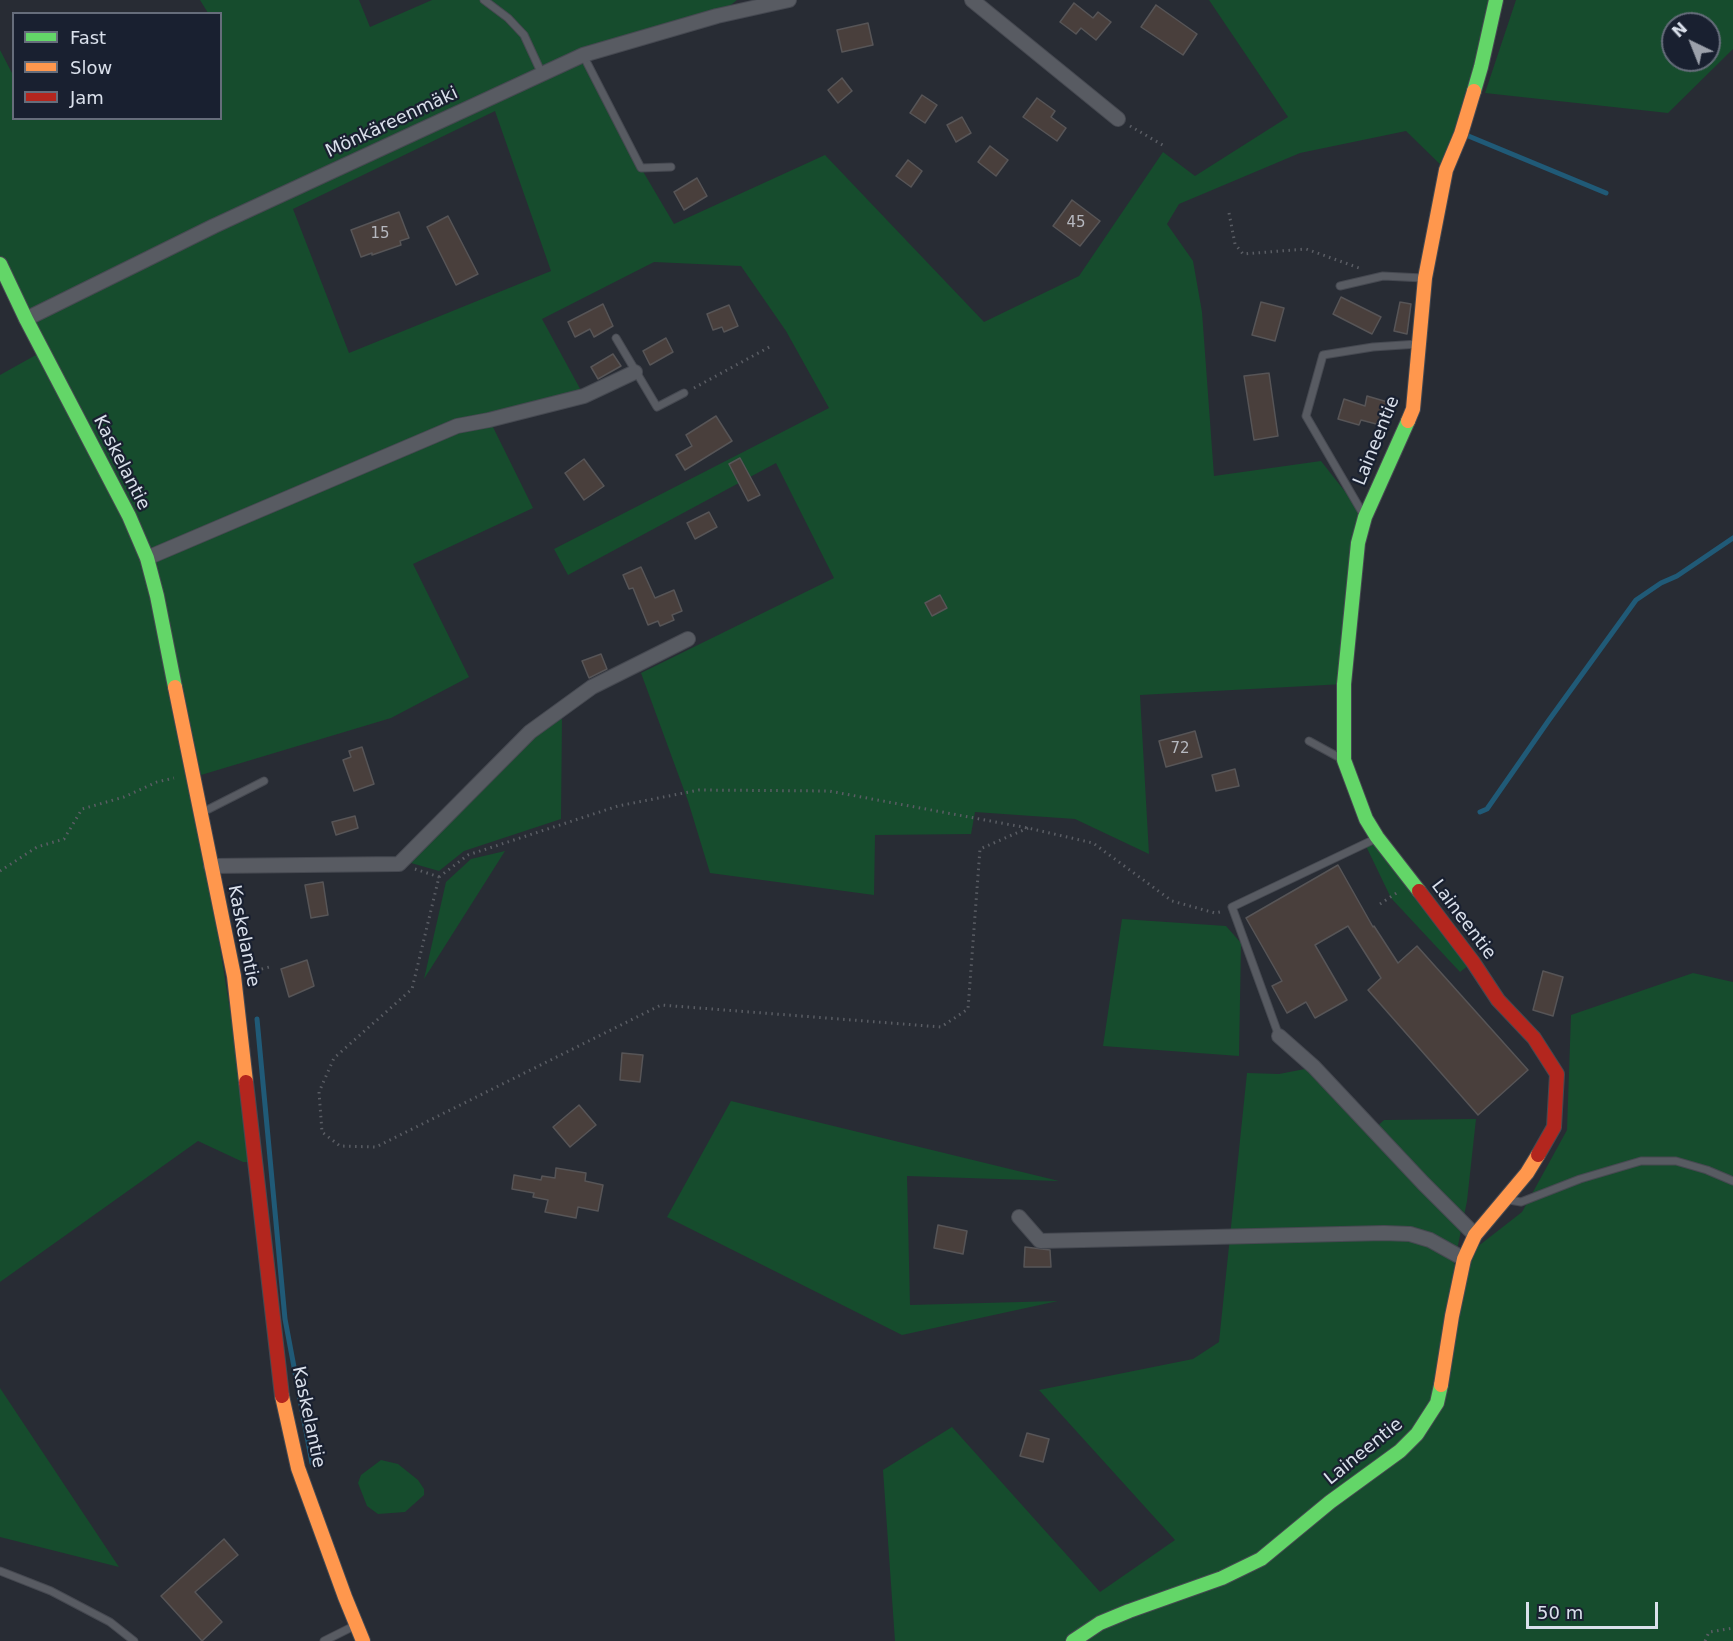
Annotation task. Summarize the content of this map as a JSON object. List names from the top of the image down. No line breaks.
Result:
{"streets":{"street":["Mönkäreenmäki","Laineentie","Kaskelantie"]},"crossings":[["Mönkäreenmäki","Kaskelantie"]],"house_numbers":["45","15","72"],"legend":["Fast","Slow","Jam"],"scale_bar":"50 m","north":"top left"}
